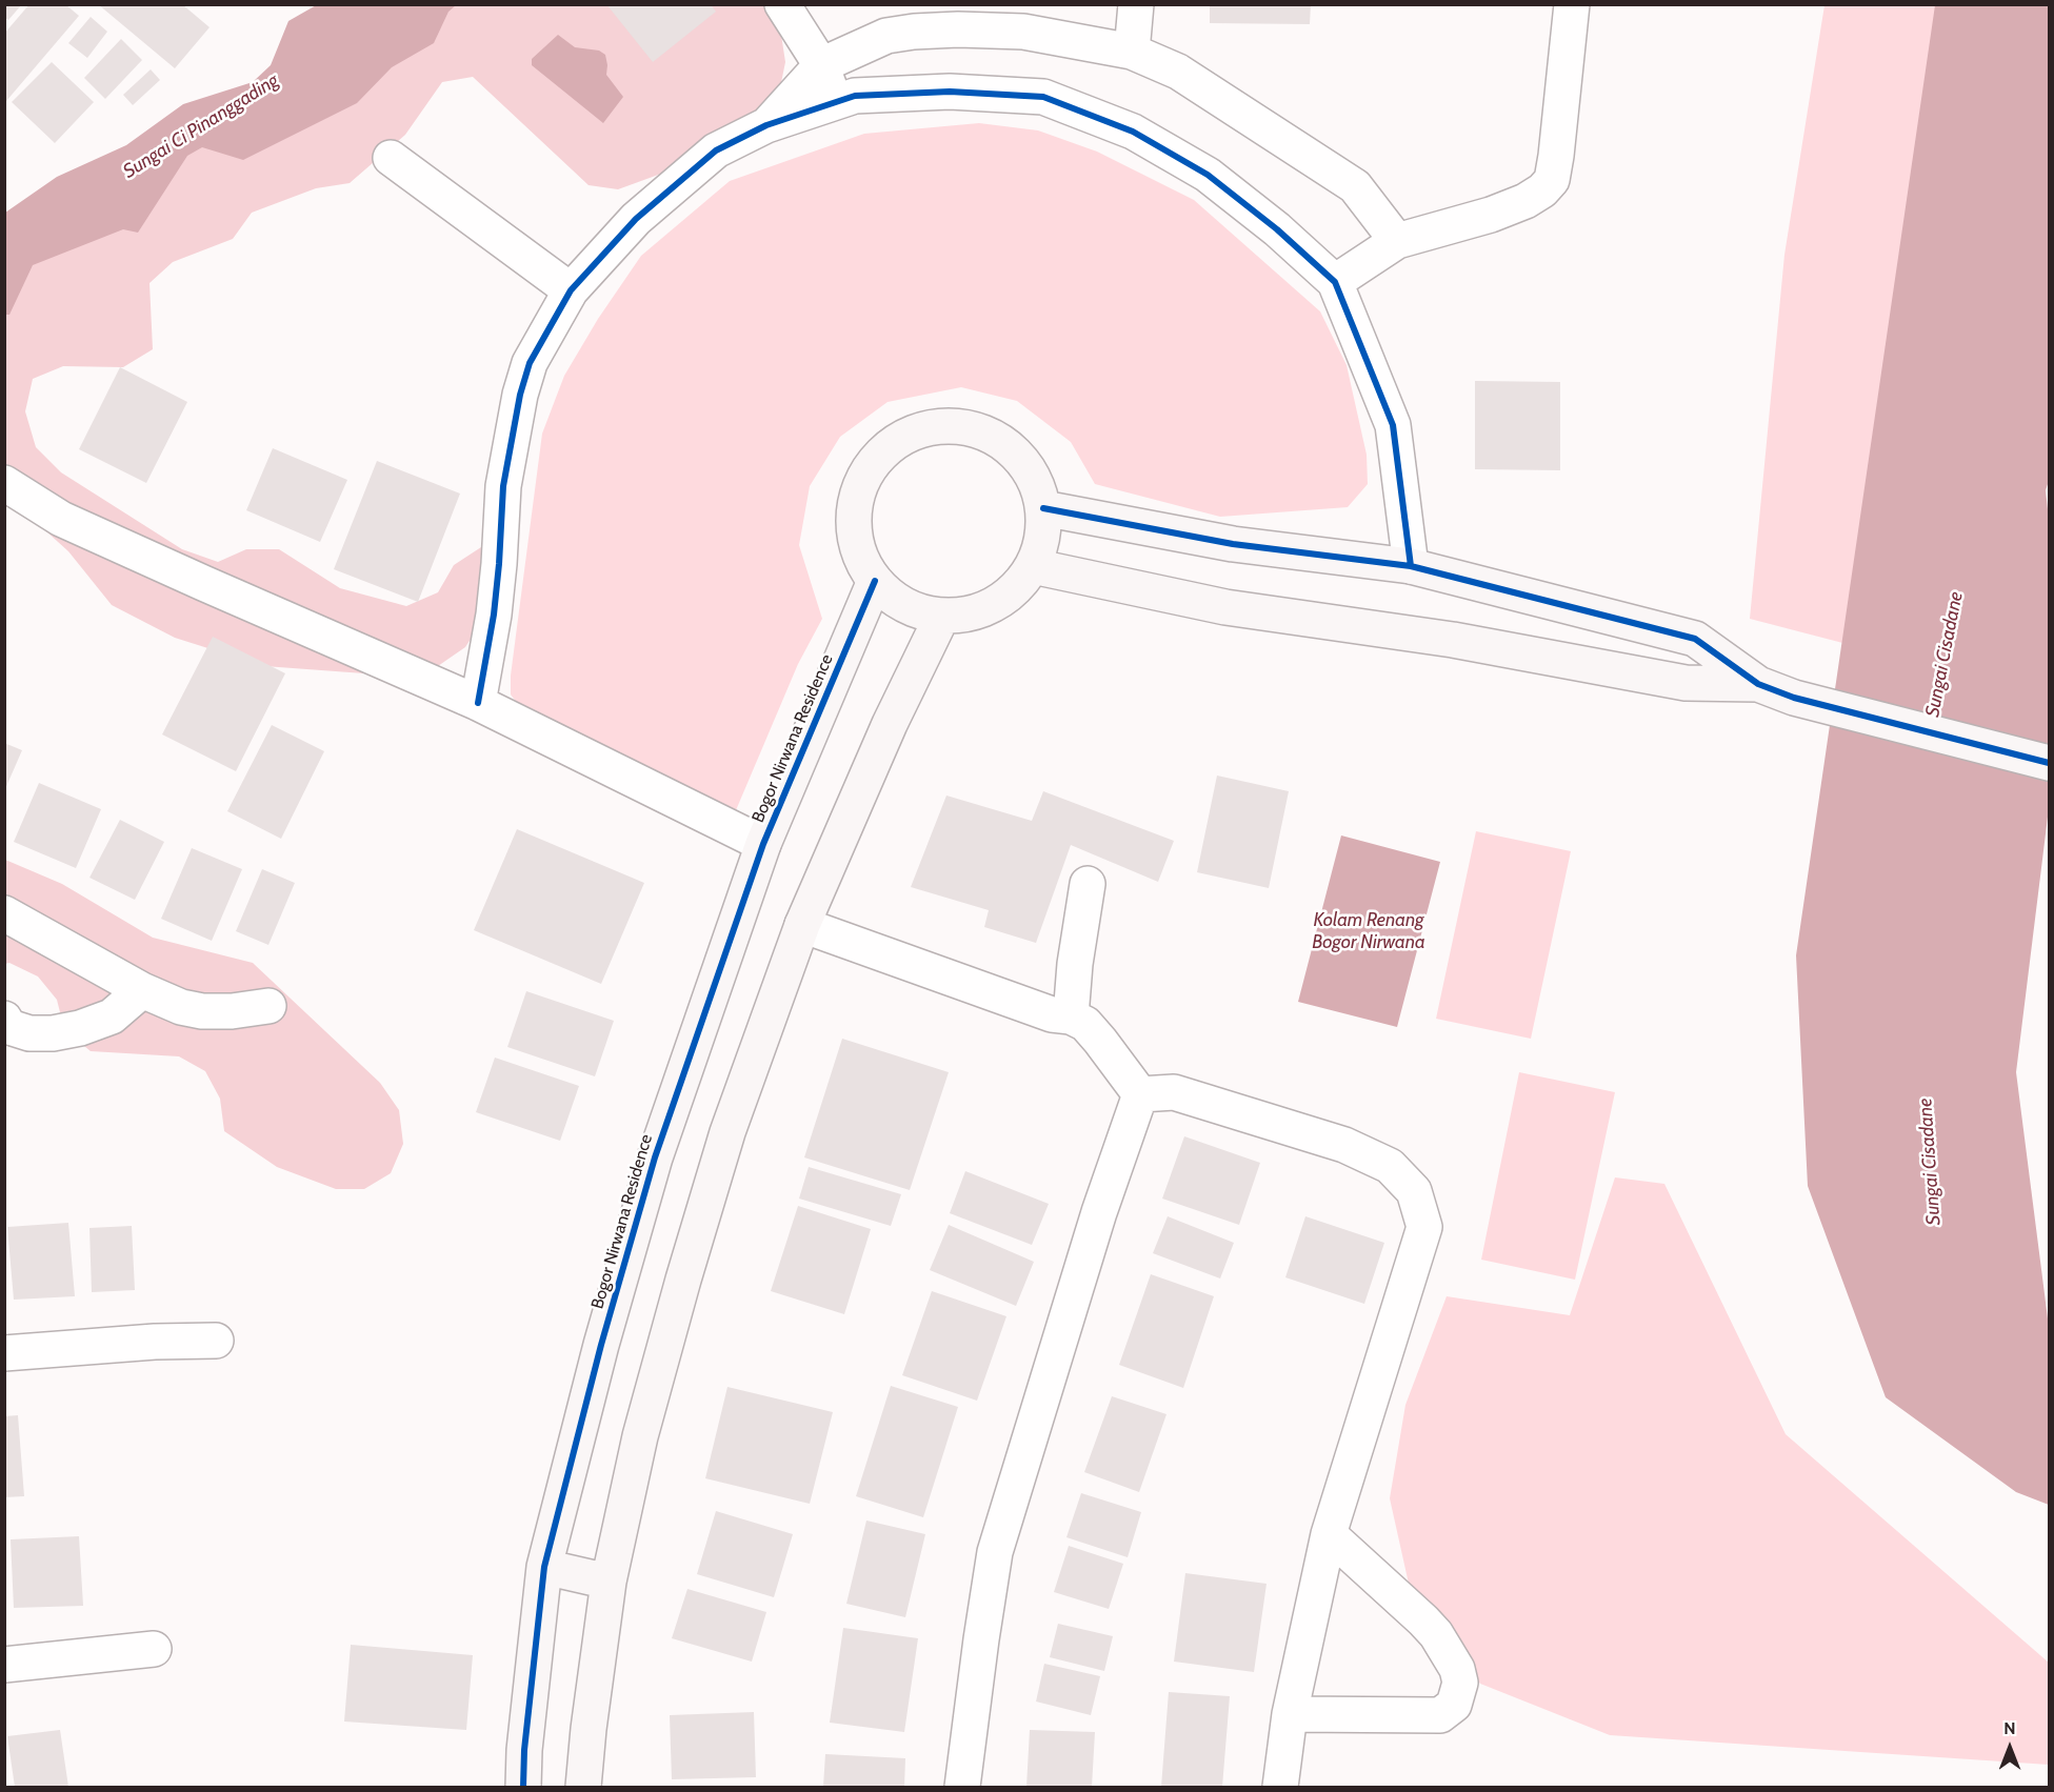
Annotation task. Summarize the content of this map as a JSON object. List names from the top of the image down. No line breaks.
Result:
{"streets":{"street":["Bogor Nirwana Residence"]},"water":["Sungai Ci Pinanggading","Sungai Cisadane","Kolam Renang Bogor Nirwana"],"north":"top"}
